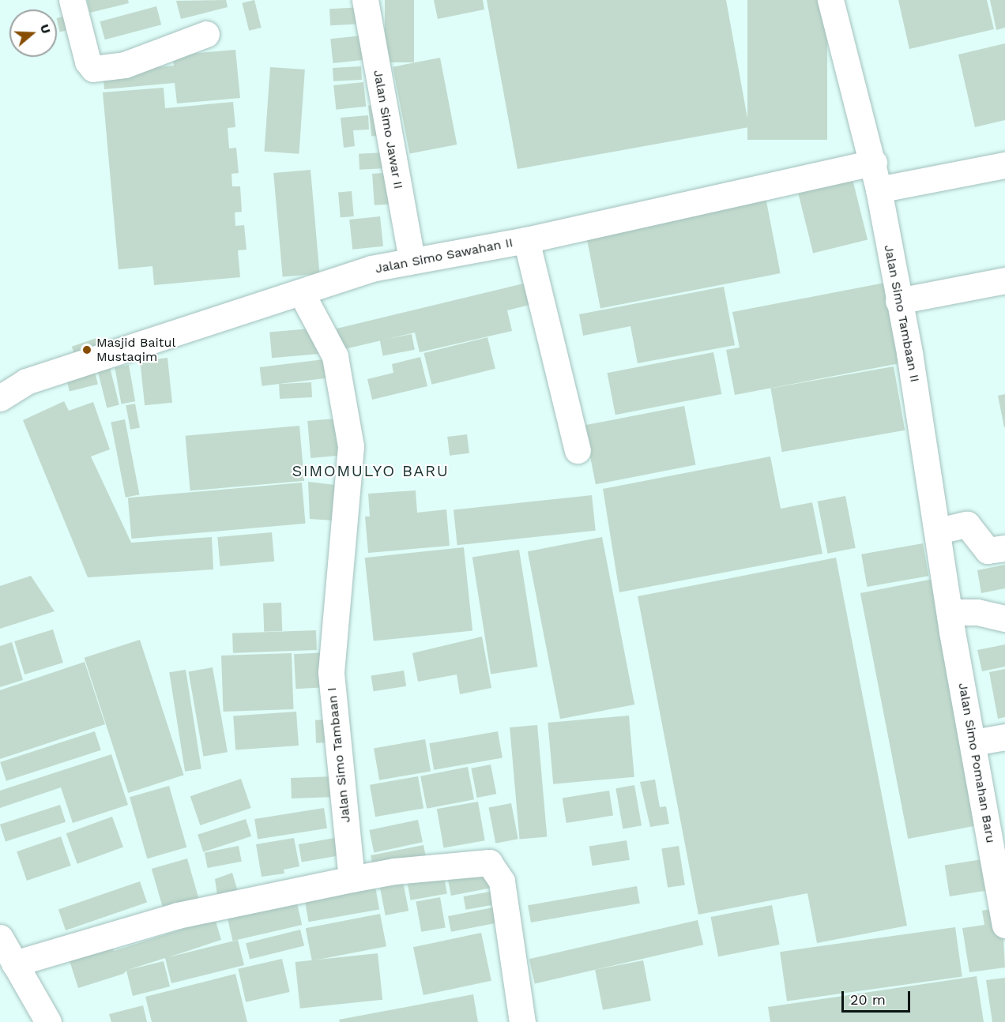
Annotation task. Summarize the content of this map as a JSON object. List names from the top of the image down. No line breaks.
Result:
{"streets":{"street":["Jalan Simo Jawar II","Jalan Simo Sawahan II","Jalan Simo Tambaan II","Jalan Simo Tambaan I","Jalan Simo Pomahan Baru"]},"crossings":[["Jalan Simo Jawar II","Jalan Simo Sawahan II"],["Jalan Simo Sawahan II","Jalan Simo Tambaan II"],["Jalan Simo Sawahan II","Jalan Simo Tambaan I"],["Jalan Simo Tambaan II","Jalan Simo Pomahan Baru"]],"districts":["SIMOMULYO BARU"],"places":["Masjid Baitul Mustaqim"],"scale_bar":"20 m","north":"right"}
